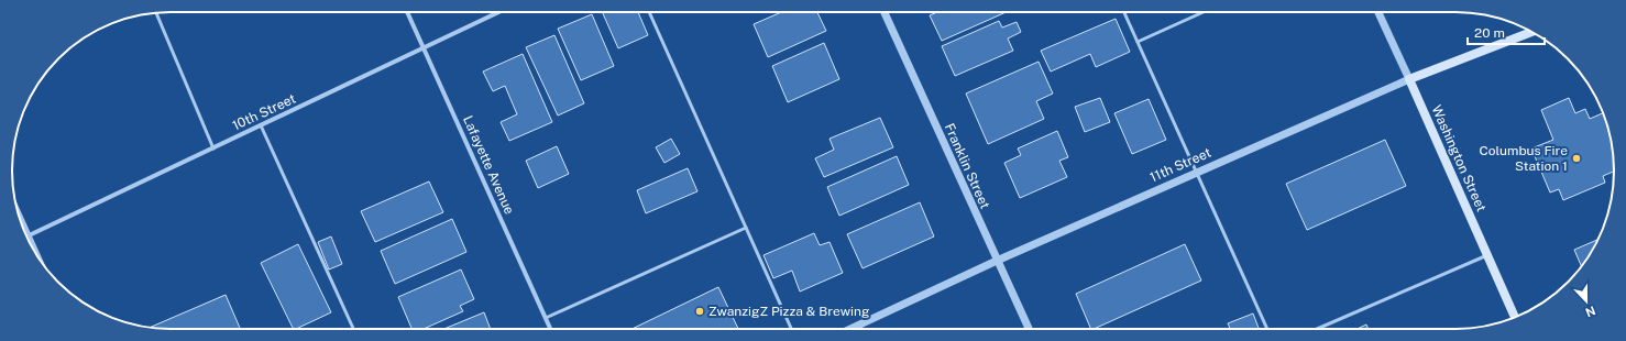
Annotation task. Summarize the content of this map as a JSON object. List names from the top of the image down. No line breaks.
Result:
{"streets":{"main road":["Washington Street","11th Street"],"street":["10th Street","Lafayette Avenue","Franklin Street"]},"crossings":[["10th Street","Lafayette Avenue"],["Washington Street","11th Street"],["11th Street","Franklin Street"]],"places":["Columbus Fire Station 1","ZwanzigZ Pizza & Brewing"],"scale_bar":"20 m","north":"bottom"}
